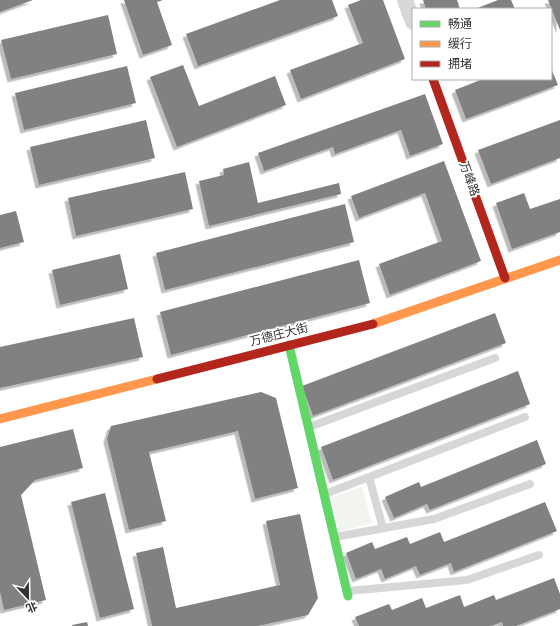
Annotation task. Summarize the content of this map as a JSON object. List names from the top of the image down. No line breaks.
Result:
{"streets":{"street":["万峰路","万德庄大街"]},"crossings":[["万峰路","万德庄大街"]],"legend":["畅通","缓行","拥堵"],"north":"bottom"}
